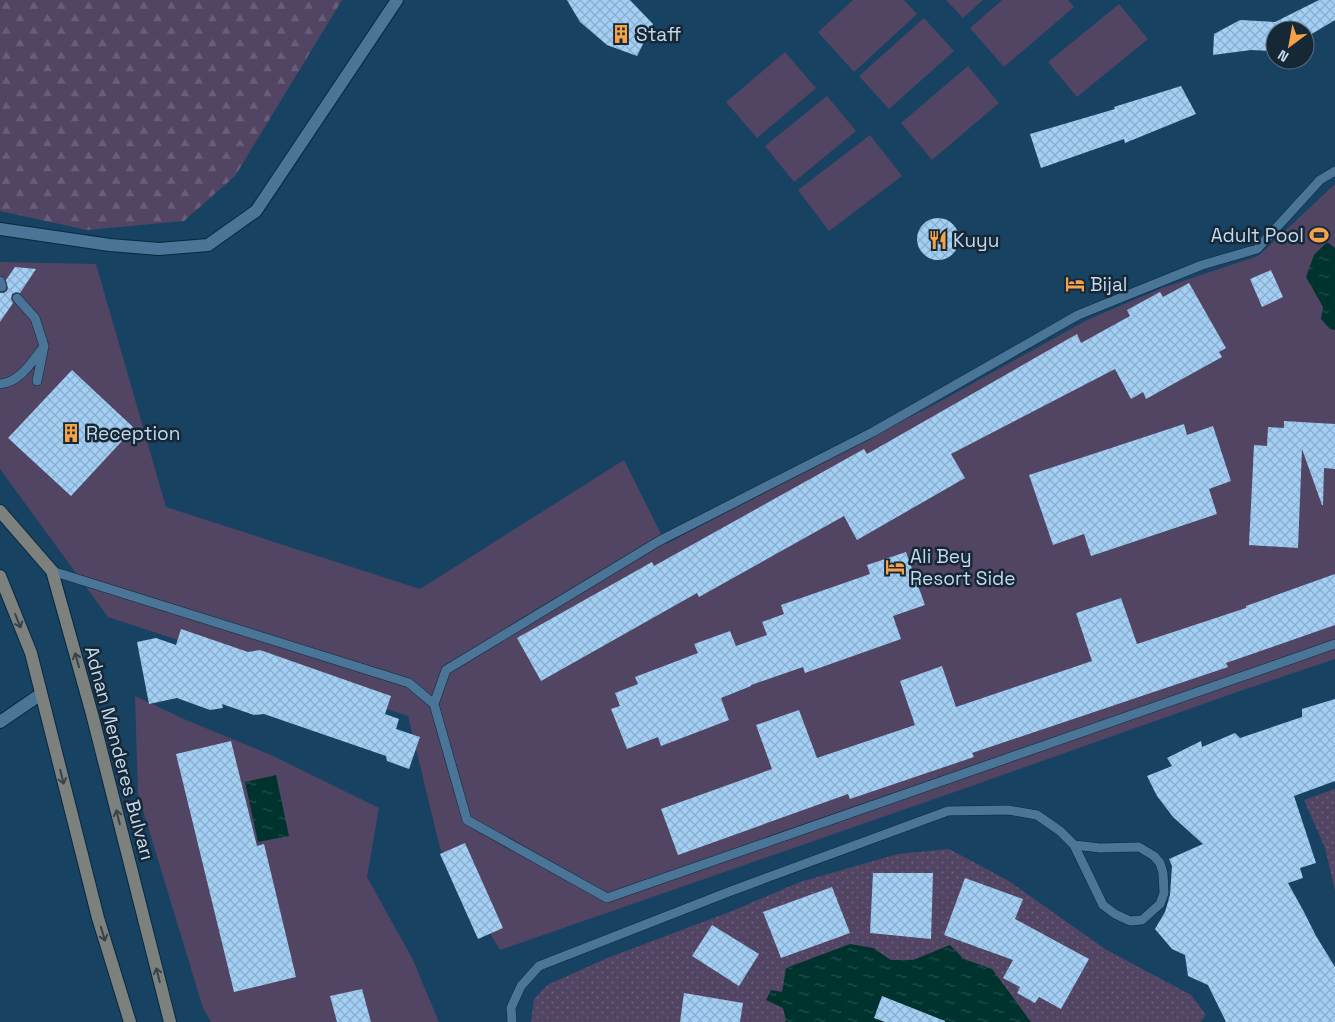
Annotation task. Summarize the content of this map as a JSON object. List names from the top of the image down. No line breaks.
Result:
{"streets":{"main road":["Adnan Menderes Bulvarı"]},"places":{"building":["Staff","Reception"],"sports":["Adult Pool"],"restaurant":["Kuyu"],"hotel":["Bijal","Ali Bey Resort Side"]},"north":"bottom left"}
